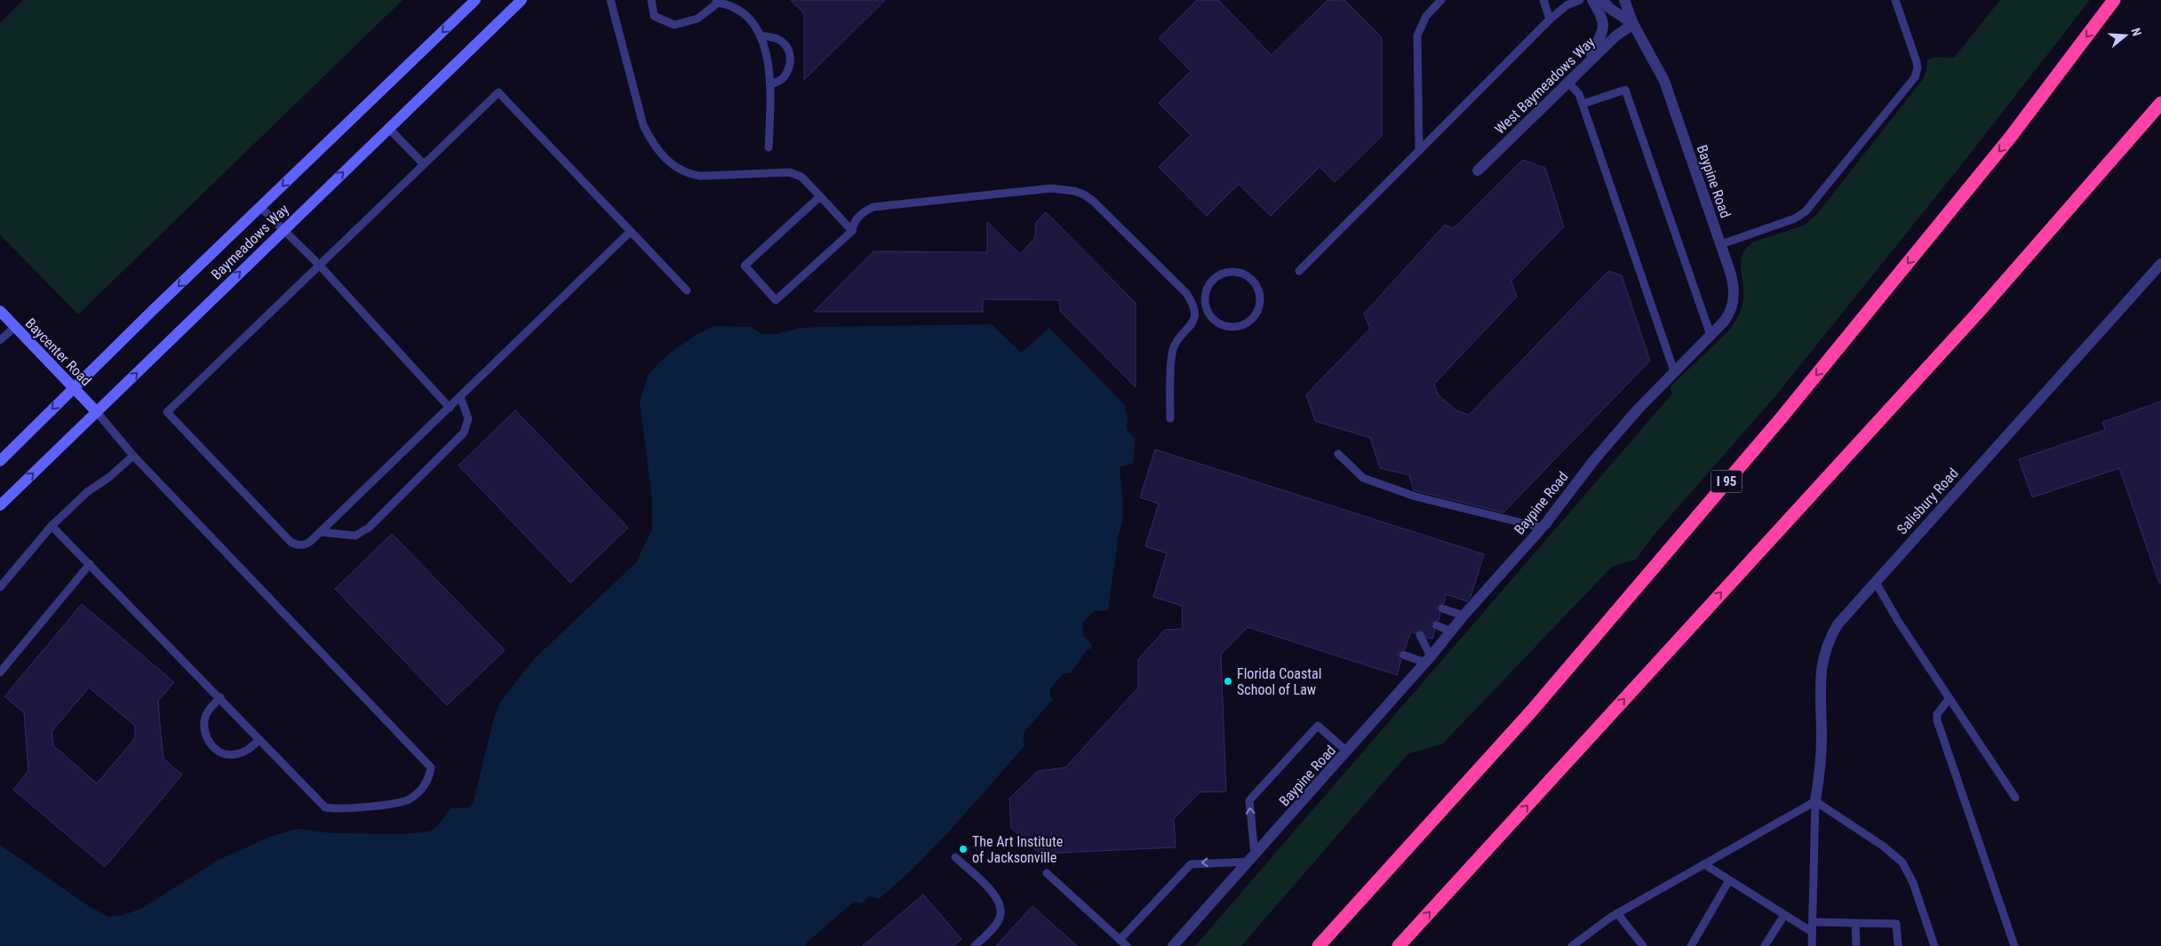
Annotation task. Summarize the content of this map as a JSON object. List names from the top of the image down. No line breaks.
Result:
{"streets":{"highway":["I 95"],"street":["West Baymeadows Way","Baypine Road","Baymeadows Way","Baycenter Road","Salisbury Road"]},"crossings":[["West Baymeadows Way","Baypine Road"],["Baymeadows Way","Baycenter Road"]],"places":["Florida Coastal School of Law","The Art Institute of Jacksonville"],"north":"right"}
